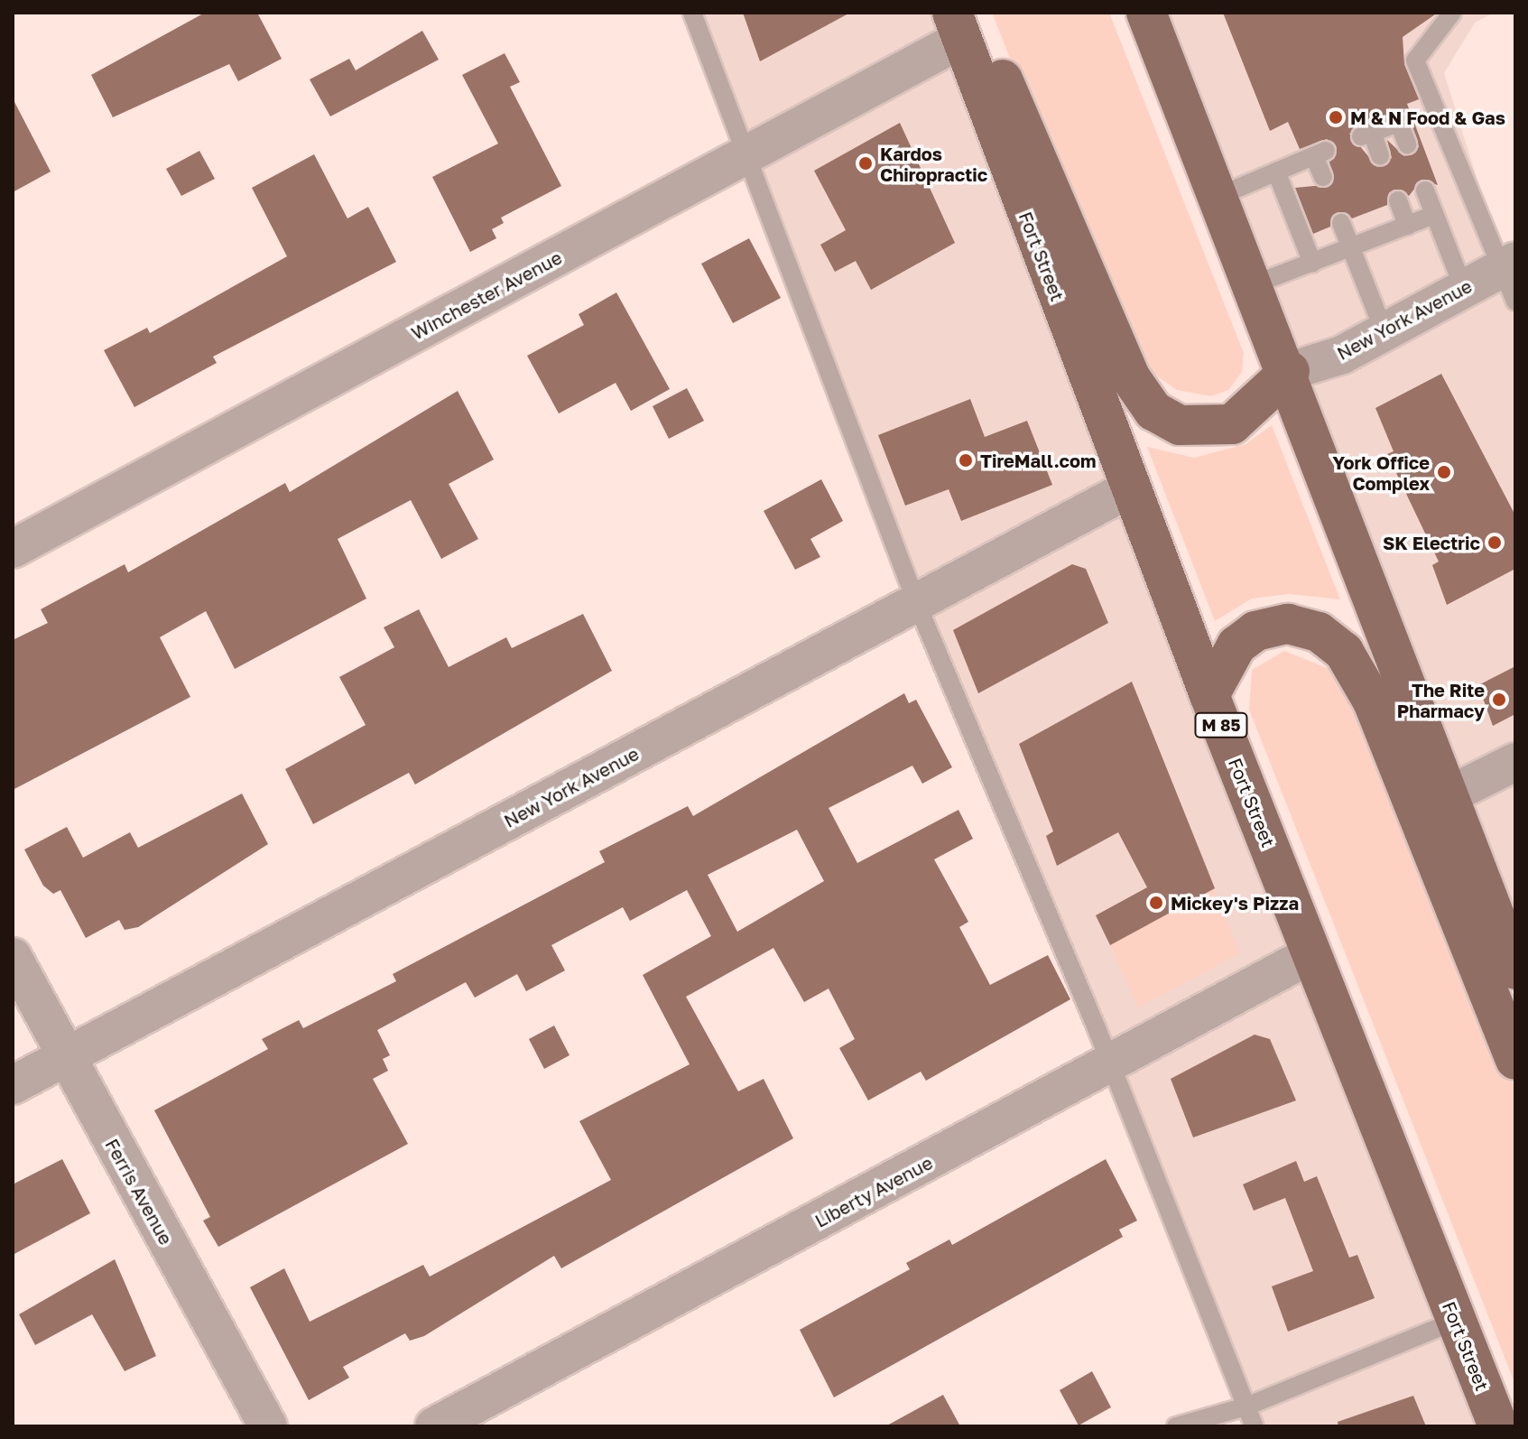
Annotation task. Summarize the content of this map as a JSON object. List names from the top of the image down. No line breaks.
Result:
{"streets":{"main road":["Fort Street","M 85"],"street":["Winchester Avenue","New York Avenue","Ferris Avenue","Liberty Avenue"]},"crossings":[["Fort Street","Winchester Avenue"],["Fort Street","New York Avenue"],["Fort Street","Liberty Avenue"],["New York Avenue","Ferris Avenue"]],"places":["M & N Food & Gas","Kardos Chiropractic","TireMall.com","York Office Complex","SK Electric","The Rite Pharmacy","Mickey's Pizza"]}
